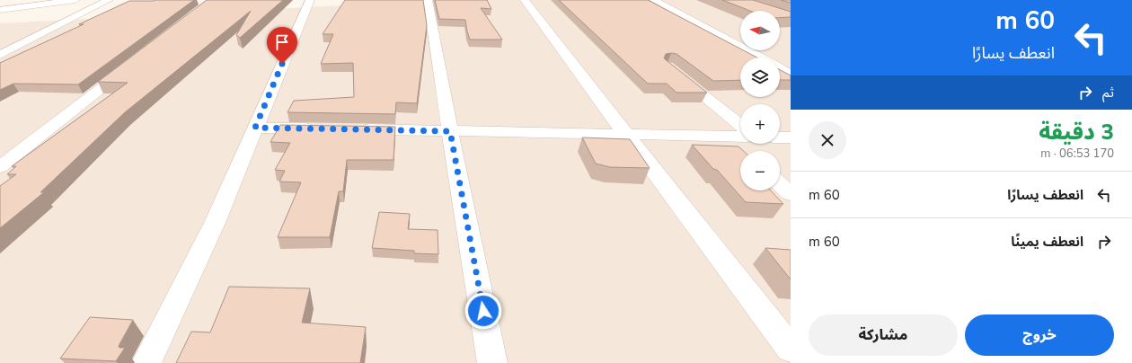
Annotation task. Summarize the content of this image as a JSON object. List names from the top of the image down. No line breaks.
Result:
{"north":"left","page":{"turn":["60 m","انعطف يسارًا"],"map_buttons":["+","−"],"then":"ثم","heading":["3 دقيقة","170 m · 06:53"],"list":[{"name":"انعطف يسارًا","value":"60 m"},{"name":"انعطف يمينًا","value":"60 m"}],"buttons":["خروج","مشاركة"]}}
